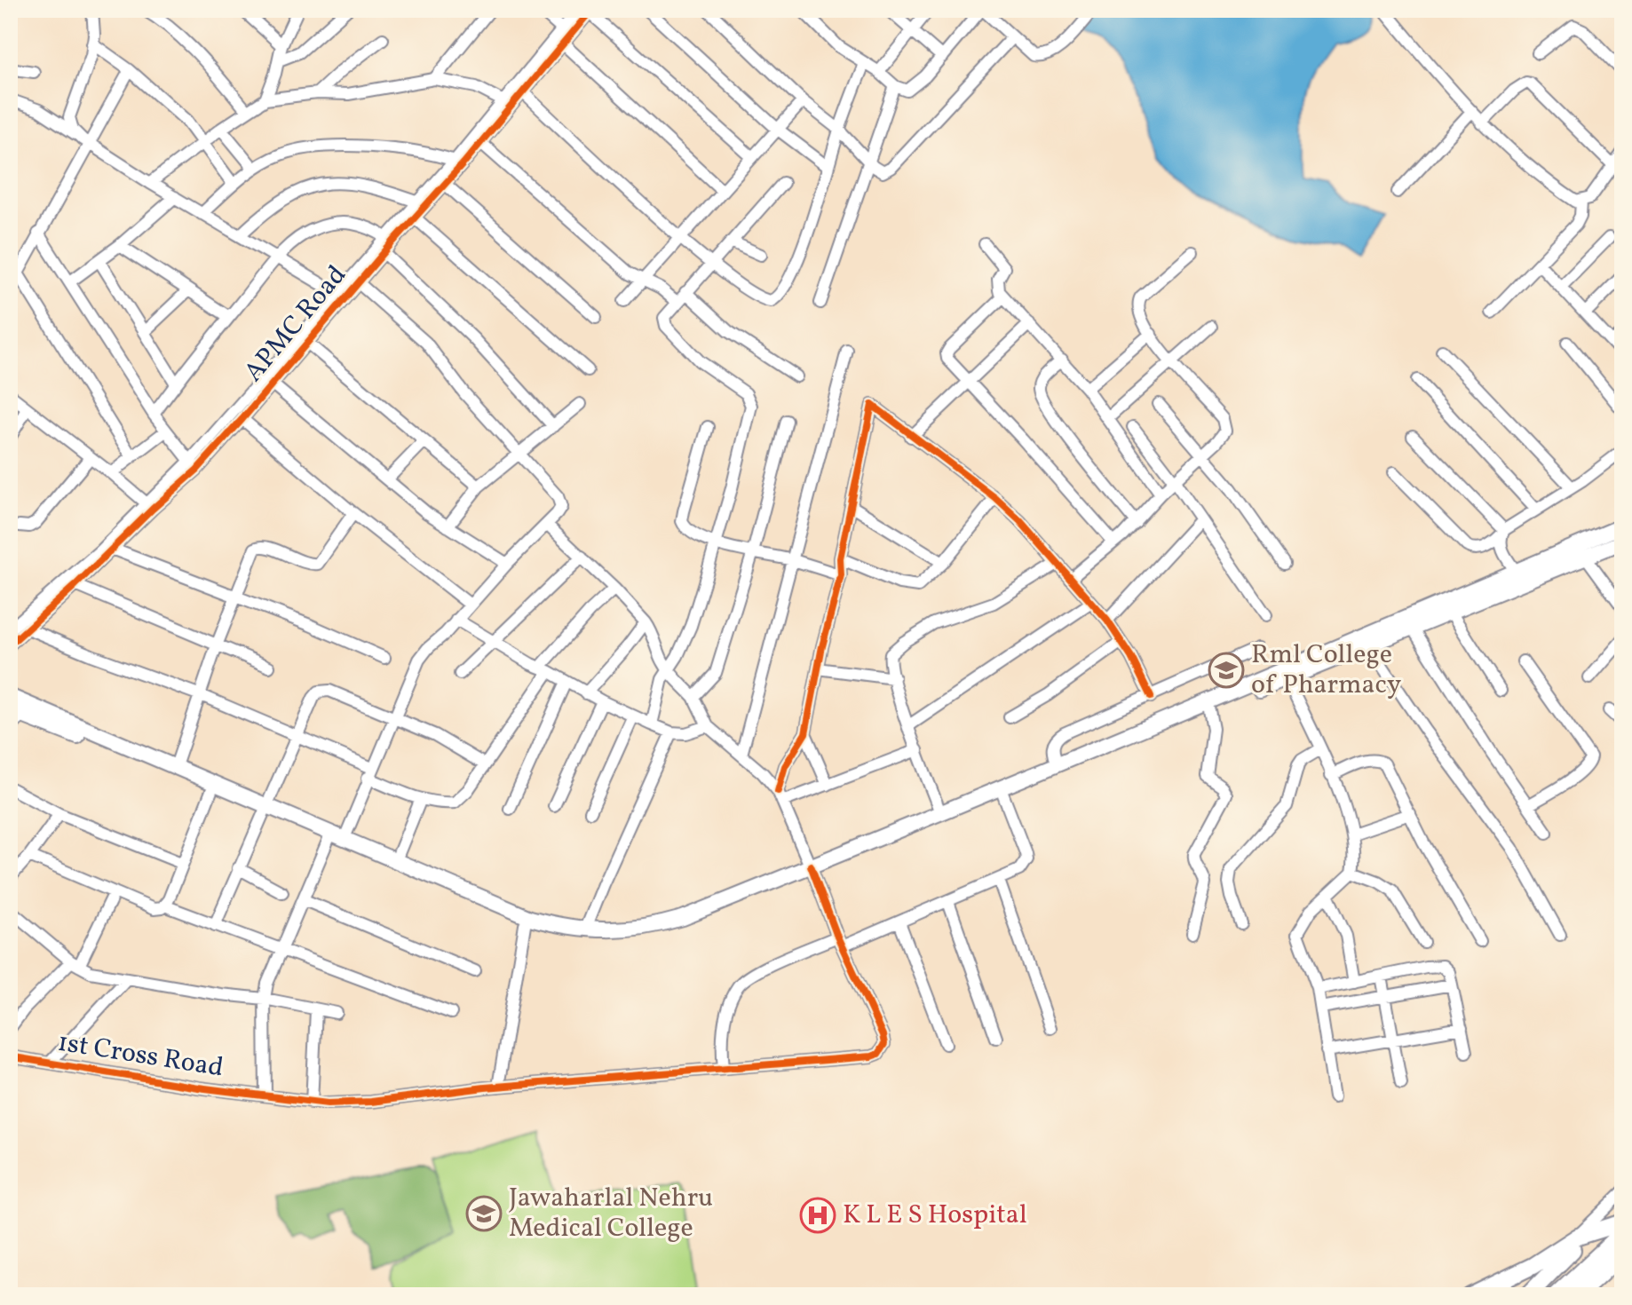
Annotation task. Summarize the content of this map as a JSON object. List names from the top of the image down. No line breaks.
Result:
{"streets":{"street":["APMC Road","1st Cross Road"]},"places":{"school or university":["Rml College of Pharmacy","Jawaharlal Nehru Medical College"],"hospital":["K L E S Hospital"]}}
